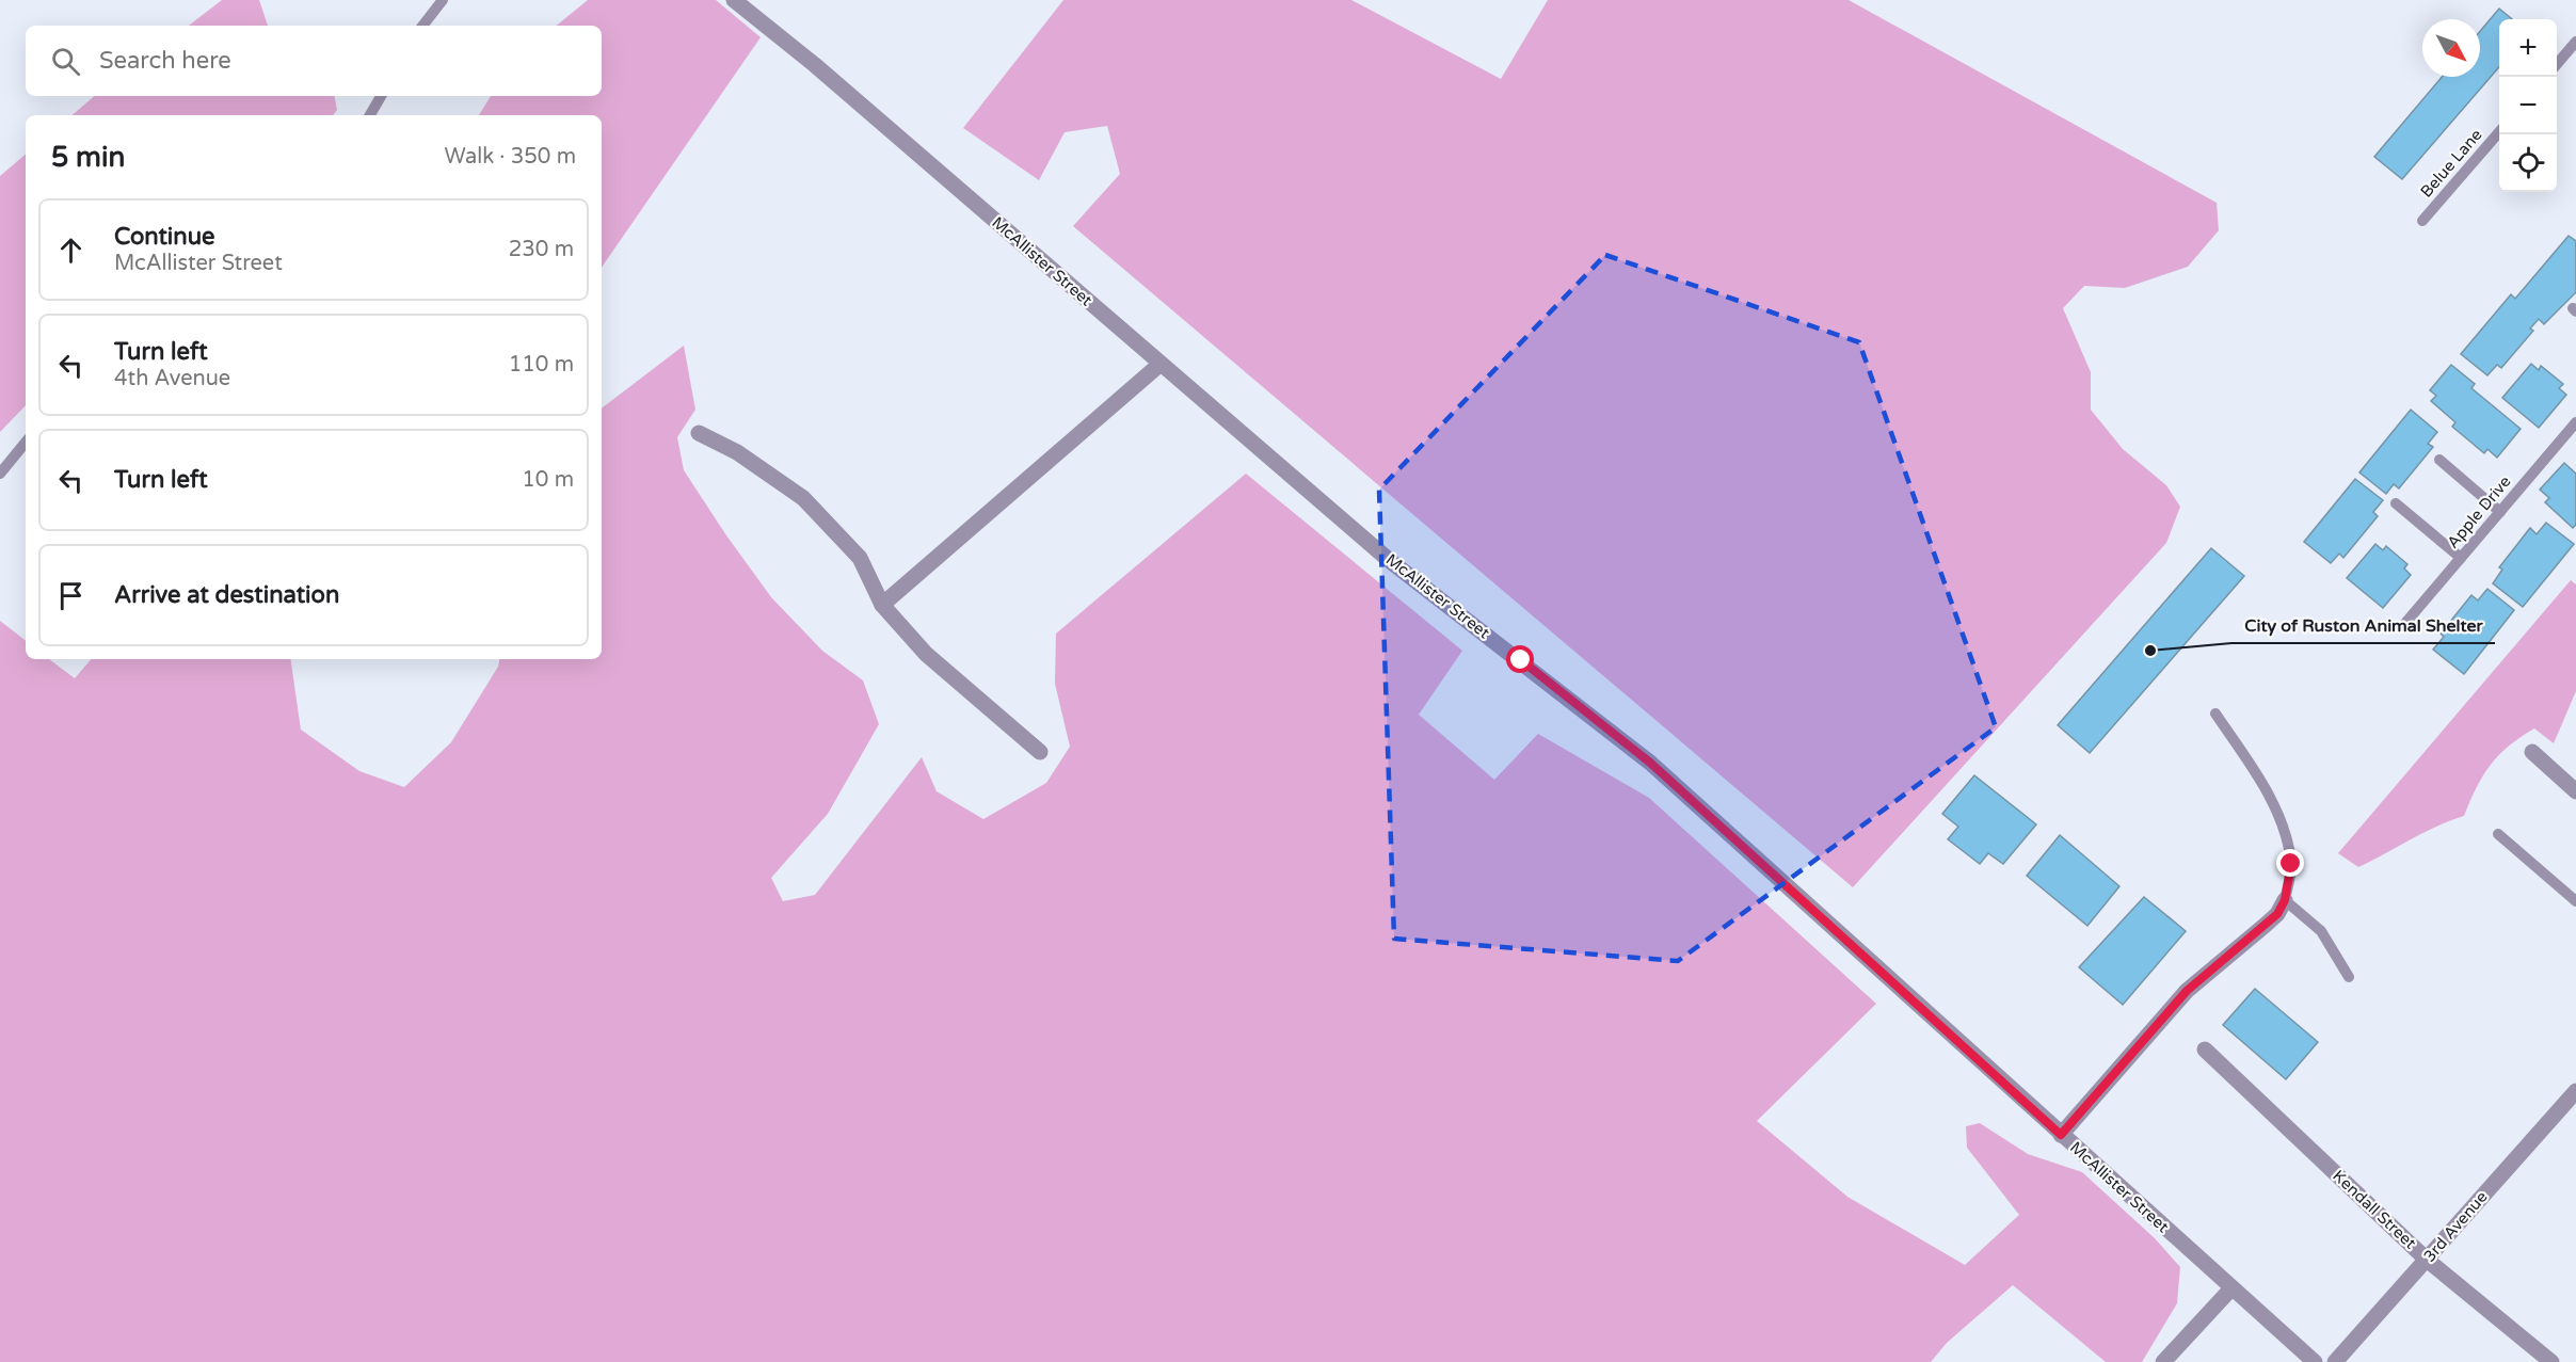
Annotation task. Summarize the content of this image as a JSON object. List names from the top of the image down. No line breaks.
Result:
{"streets":{"street":["McAllister Street","Kendall Street","3rd Avenue"],"lane":["Belue Lane","Apple Drive"]},"crossings":[["Kendall Street","3rd Avenue"]],"places":["City of Ruston Animal Shelter"],"north":"bottom right","page":{"map_buttons":["+","−"],"search":"Search here","heading":["5 min","Walk · 350 m"],"list":[["Continue","McAllister Street","230 m"],["Turn left","4th Avenue","110 m"],["Turn left","10 m"],"Arrive at destination"]}}
